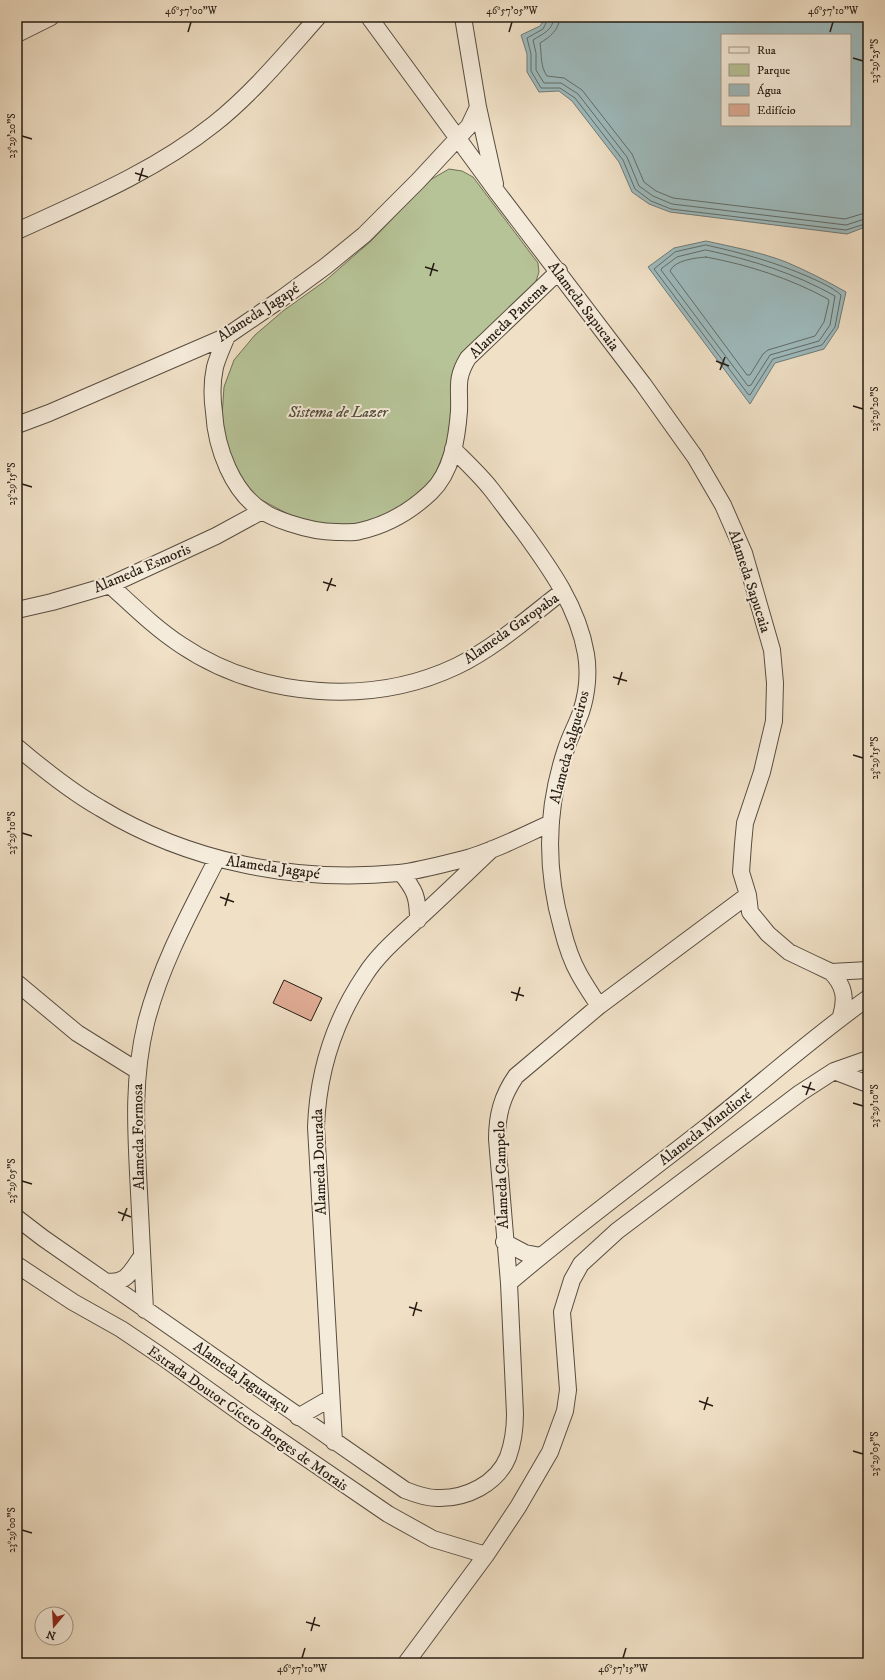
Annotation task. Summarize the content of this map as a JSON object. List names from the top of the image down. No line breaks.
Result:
{"streets":{"street":["Alameda Sapucaia","Alameda Jagapé","Alameda Panema","Alameda Esmoris","Alameda Garopaba","Alameda Salgueiros","Alameda Mandioré","Alameda Formosa","Alameda Dourada","Alameda Campelo","Alameda Jaguaraçu","Estrada Doutor Cícero Borges de Morais"]},"crossings":[["Alameda Sapucaia","Alameda Jagapé"],["Alameda Sapucaia","Alameda Panema"],["Alameda Sapucaia","Alameda Campelo"],["Alameda Jagapé","Alameda Panema"],["Alameda Jagapé","Alameda Salgueiros"],["Alameda Jagapé","Alameda Formosa"],["Alameda Jagapé","Alameda Dourada"],["Alameda Panema","Alameda Esmoris"],["Alameda Panema","Alameda Salgueiros"],["Alameda Esmoris","Alameda Garopaba"],["Alameda Garopaba","Alameda Salgueiros"],["Alameda Salgueiros","Alameda Campelo"],["Alameda Mandioré","Alameda Campelo"],["Alameda Formosa","Alameda Jaguaraçu"],["Alameda Dourada","Alameda Jaguaraçu"],["Alameda Campelo","Alameda Jaguaraçu"]],"parks":["Sistema de Lazer"],"legend":["Rua","Parque","Água","Edifício"],"north":"bottom","coordinates":["46°57'00\"W","46°57'05\"W","46°57'10\"W","23°29'25\"S","23°29'20\"S","23°29'15\"S","23°29'10\"S","23°29'05\"S","23°29'00\"S","46°57'15\"W"]}
